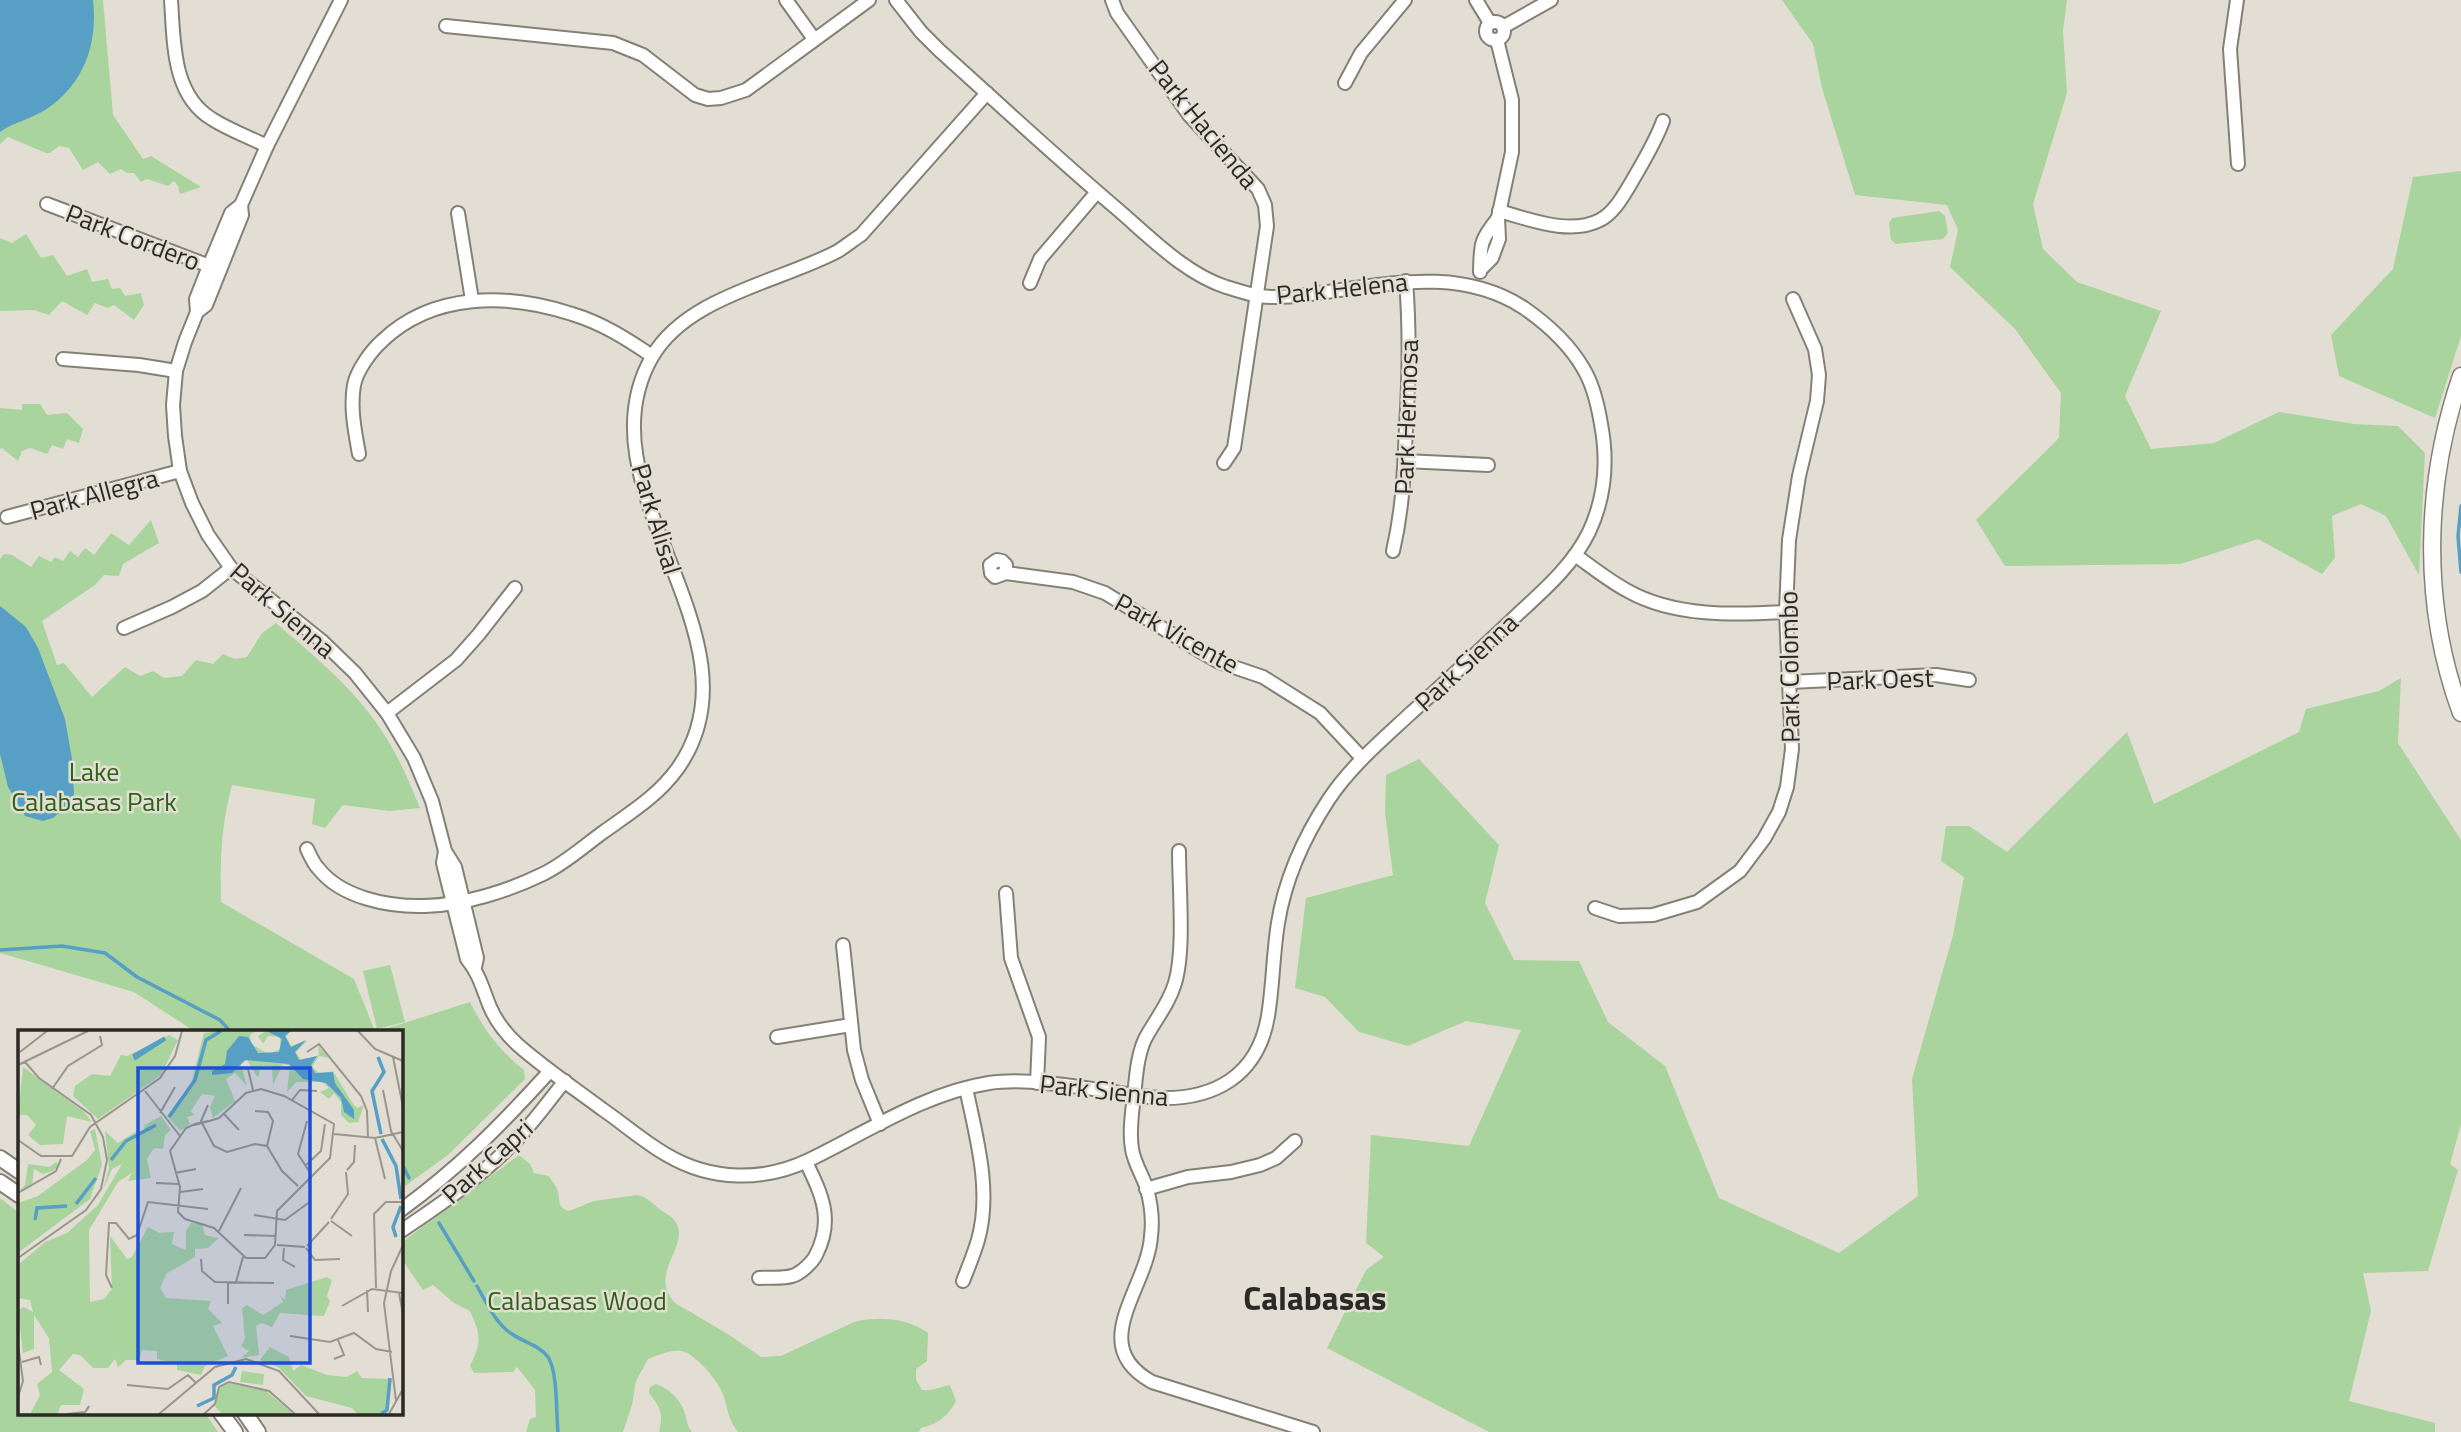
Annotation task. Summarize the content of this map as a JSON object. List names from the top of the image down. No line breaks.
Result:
{"streets":{"street":["Park Hacienda","Park Cordero","Park Helena","Park Hermosa","Park Allegra","Park Alisal","Park Sienna","Park Vicente","Park Colombo","Park Oest","Park Capri"]},"crossings":[["Park Hacienda","Park Helena"],["Park Cordero","Park Sienna"],["Park Helena","Park Hermosa"],["Park Helena","Park Alisal"],["Park Helena","Park Sienna"],["Park Allegra","Park Sienna"],["Park Alisal","Park Sienna"],["Park Sienna","Park Vicente"],["Park Sienna","Park Capri"],["Park Colombo","Park Oest"]],"districts":["Calabasas"],"parks":["Lake Calabasas Park","Calabasas Wood"]}
